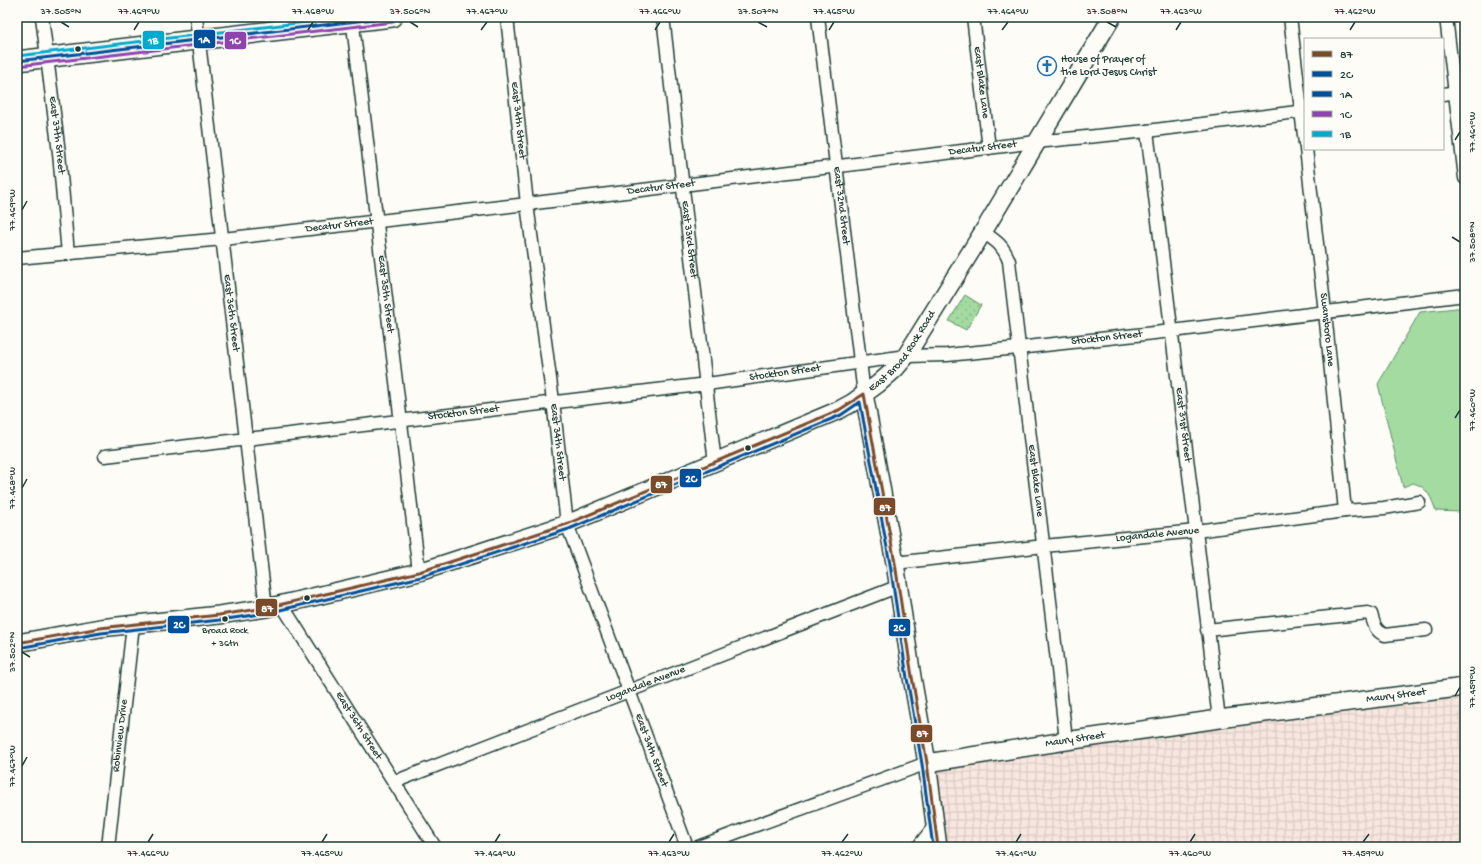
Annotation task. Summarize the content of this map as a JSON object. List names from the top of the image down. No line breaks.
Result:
{"streets":{"main road":["East Broad Rock Road","Maury Street"],"street":["East Blake Lane","East 34th Street","East 37th Street","Decatur Street","East 32nd Street","East 33rd Street","East 35th Street","East 36th Street","Swansboro Lane","Stockton Street","East 31st Street","Logandale Avenue","Robinview Drive"]},"crossings":[["East Blake Lane","Decatur Street"],["East Blake Lane","Stockton Street"],["East Blake Lane","East Broad Rock Road"],["East Blake Lane","Logandale Avenue"],["East Blake Lane","Maury Street"],["East 34th Street","Decatur Street"],["East 34th Street","Stockton Street"],["East 34th Street","East Broad Rock Road"],["East 34th Street","Logandale Avenue"],["East 37th Street","Decatur Street"],["Decatur Street","East 32nd Street"],["Decatur Street","East 33rd Street"],["Decatur Street","East 35th Street"],["Decatur Street","East 36th Street"],["Decatur Street","East Broad Rock Road"],["Decatur Street","East 31st Street"],["East 32nd Street","Stockton Street"],["East 32nd Street","East Broad Rock Road"],["East 33rd Street","Stockton Street"],["East 33rd Street","East Broad Rock Road"],["East 35th Street","Stockton Street"],["East 35th Street","East Broad Rock Road"],["East 36th Street","Stockton Street"],["East 36th Street","East Broad Rock Road"],["East 36th Street","Logandale Avenue"],["Swansboro Lane","Stockton Street"],["Swansboro Lane","Logandale Avenue"],["Stockton Street","East Broad Rock Road"],["Stockton Street","East 31st Street"],["East Broad Rock Road","Robinview Drive"],["East 31st Street","Logandale Avenue"],["East 31st Street","Maury Street"]],"places":{"church":["House of Prayer of the Lord Jesus Christ"],"other":["Broad Rock + 36th"]},"lines":["transit line 1A","transit line 1B","transit line 1C","transit line 87","transit line 2C"],"legend":["87","2C","1A","1C","1B"],"coordinates":["37.505°N","77.469°W","77.468°W","37.506°N","77.467°W","77.466°W","37.507°N","77.465°W","77.464°W","37.508°N","77.463°W","77.462°W","77.461°W","77.460°W","37.502°N","77.459°W"]}
